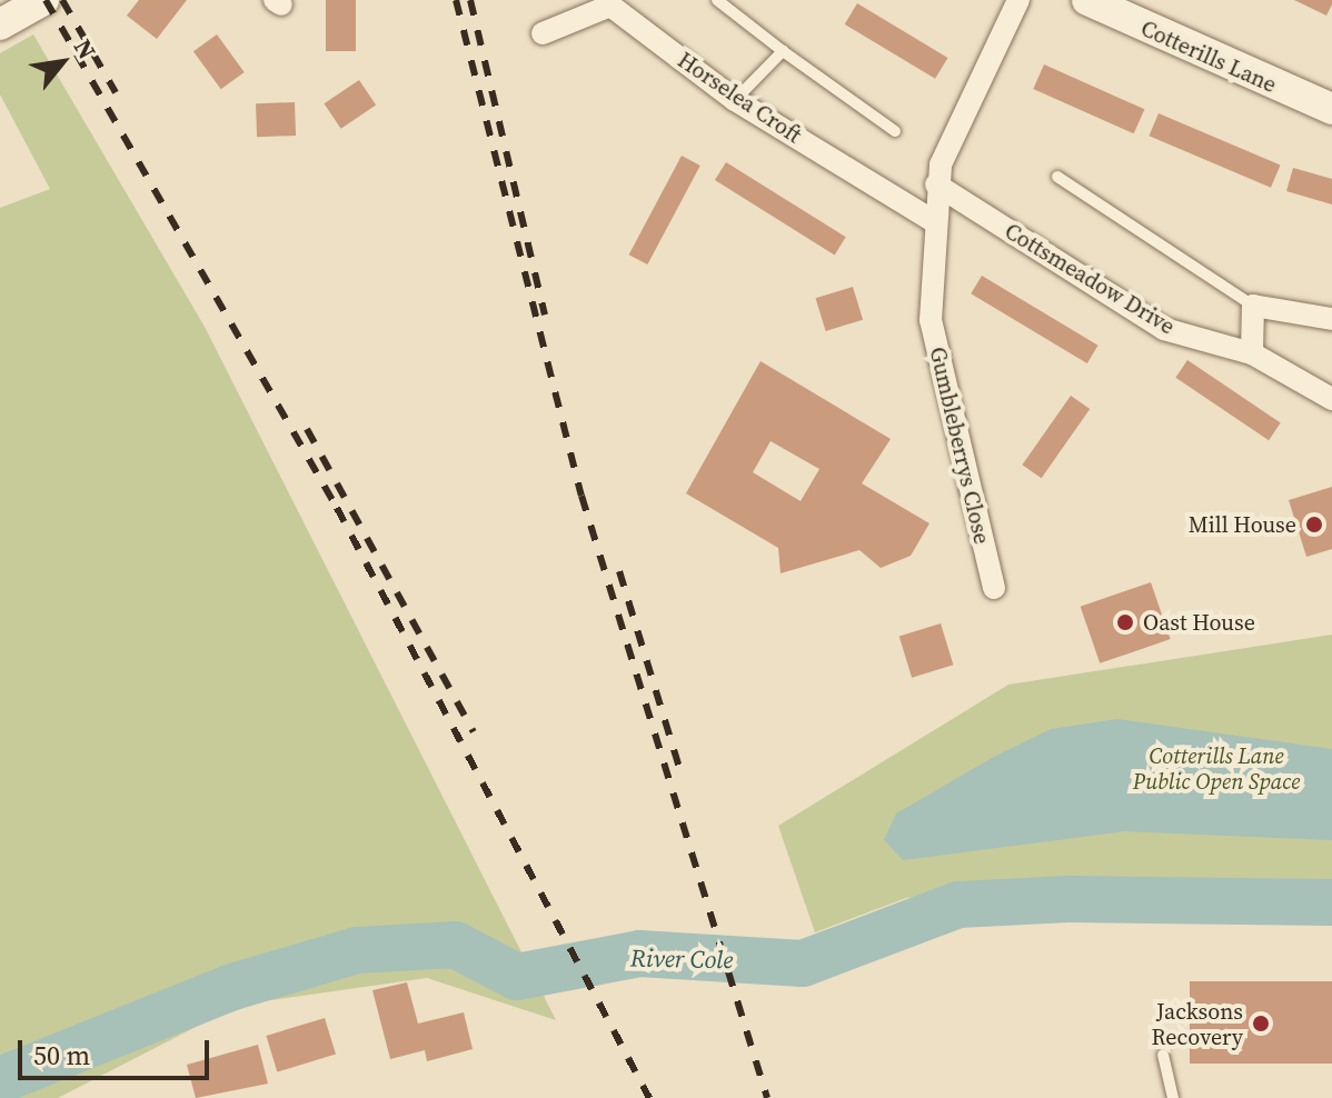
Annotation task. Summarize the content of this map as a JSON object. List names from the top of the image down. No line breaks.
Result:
{"streets":{"street":["Cotterills Lane","Horselea Croft","Cottsmeadow Drive","Gumbleberrys Close"]},"crossings":[["Horselea Croft","Gumbleberrys Close"],["Cottsmeadow Drive","Gumbleberrys Close"]],"water":["River Cole"],"parks":["Cotterills Lane Public Open Space"],"places":["Mill House","Oast House","Jacksons Recovery"],"scale_bar":"50 m","north":"top right"}
